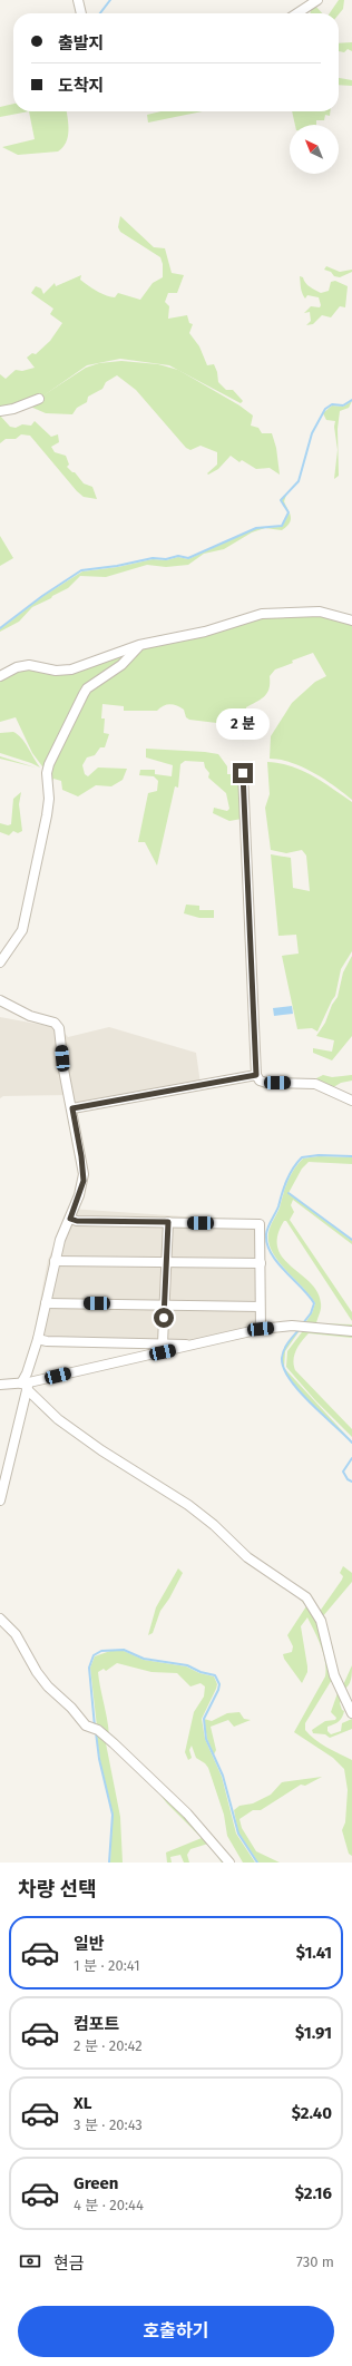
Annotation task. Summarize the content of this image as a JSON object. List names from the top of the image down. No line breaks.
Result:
{"north":"top left","page":{"banner":["출발지","도착지"],"bubble":"2 분","heading":"차량 선택","list":[{"name":"일반","note":"1 분 · 20:41","value":"$1.41"},{"name":"컴포트","note":"2 분 · 20:42","value":"$1.91"},{"name":"XL","note":"3 분 · 20:43","value":"$2.40"},{"name":"Green","note":"4 분 · 20:44","value":"$2.16"}],"pay":["현금","730 m"],"buttons":"호출하기"}}
